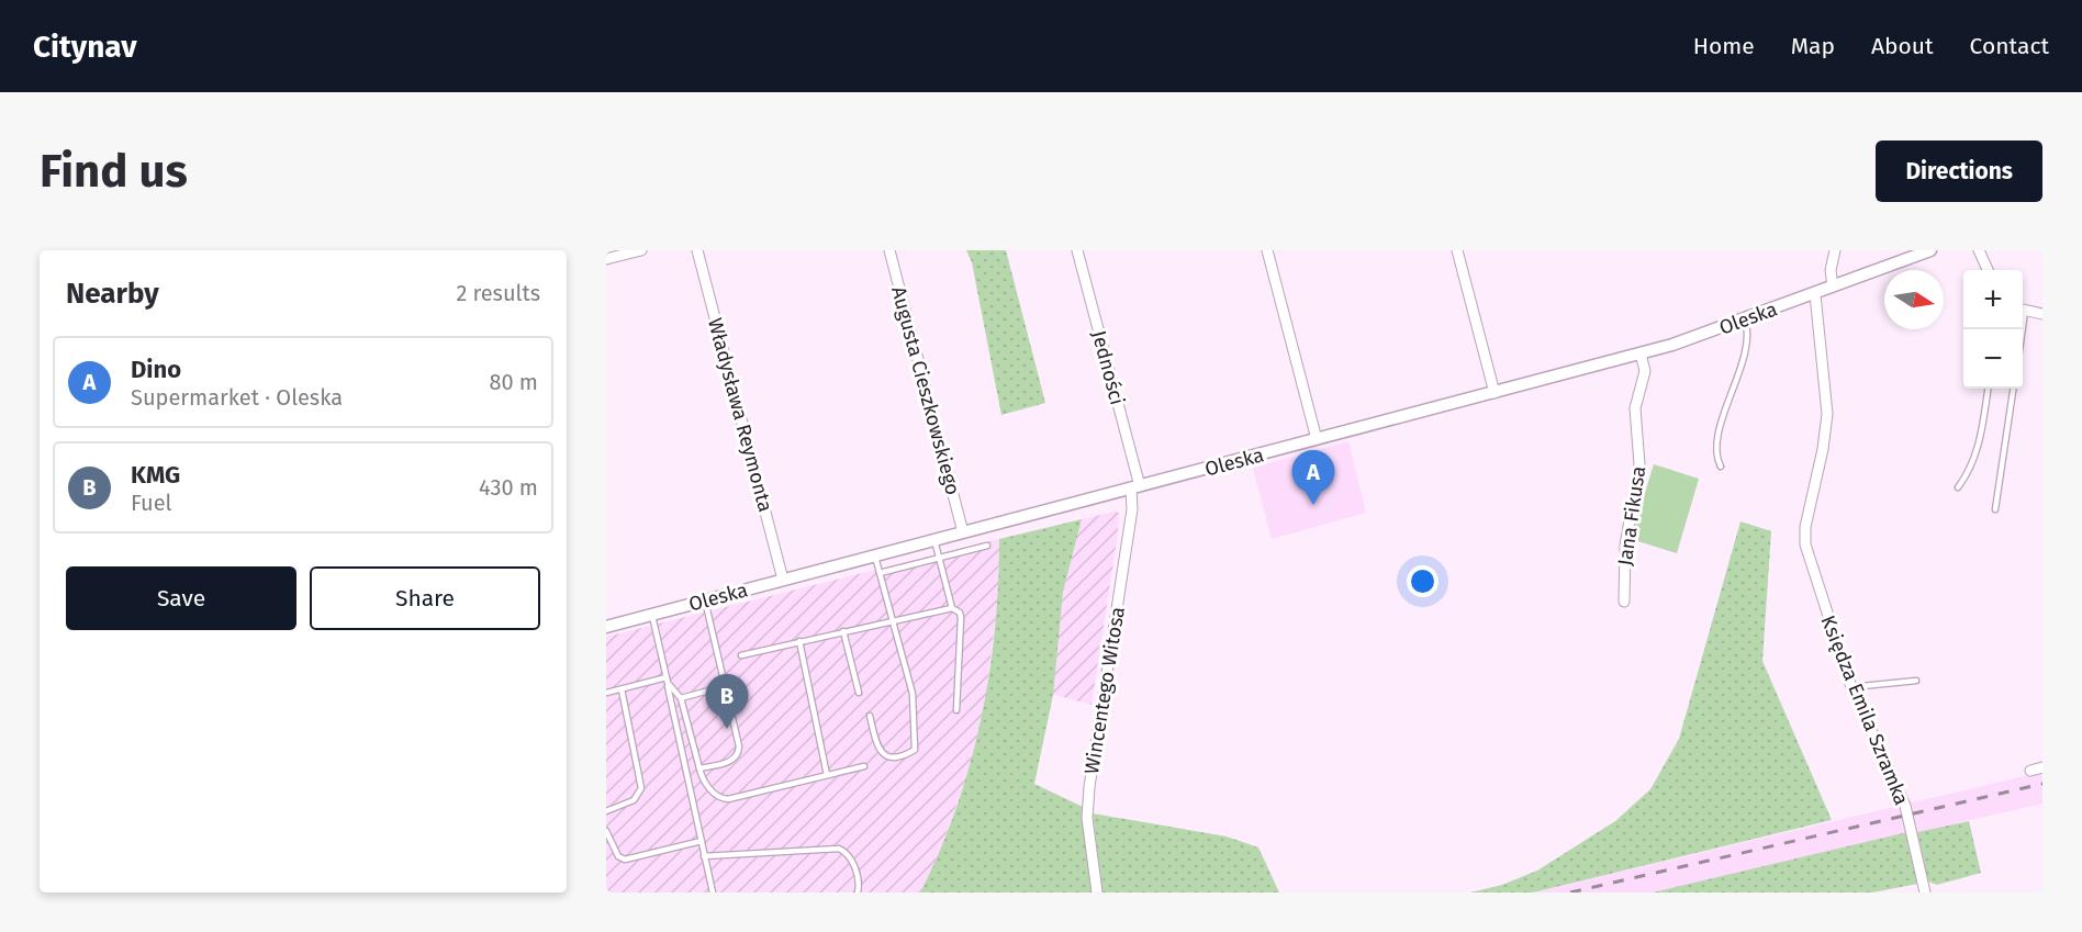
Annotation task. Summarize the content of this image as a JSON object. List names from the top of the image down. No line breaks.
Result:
{"streets":{"street":["Oleska","Jedności","Augusta Cieszkowskiego","Władysława Reymonta","Jana Fikusa","Wincentego Witosa","Księdza Emila Szramka"]},"crossings":[["Oleska","Jedności"],["Oleska","Augusta Cieszkowskiego"],["Oleska","Władysława Reymonta"],["Oleska","Jana Fikusa"],["Oleska","Wincentego Witosa"],["Oleska","Księdza Emila Szramka"],["Jedności","Wincentego Witosa"]],"north":"right","page":{"header":"Citynav","nav":["Home","Map","About","Contact"],"buttons":["Directions",["Save","Share"]],"title":"Find us","heading":["Nearby","2 results"],"map_buttons":["+","−"],"list":[{"mark":"A","name":"Dino","note":"Supermarket · Oleska","value":"80 m"},{"mark":"B","name":"KMG","note":"Fuel","value":"430 m"}],"pins":["A","B"]}}
